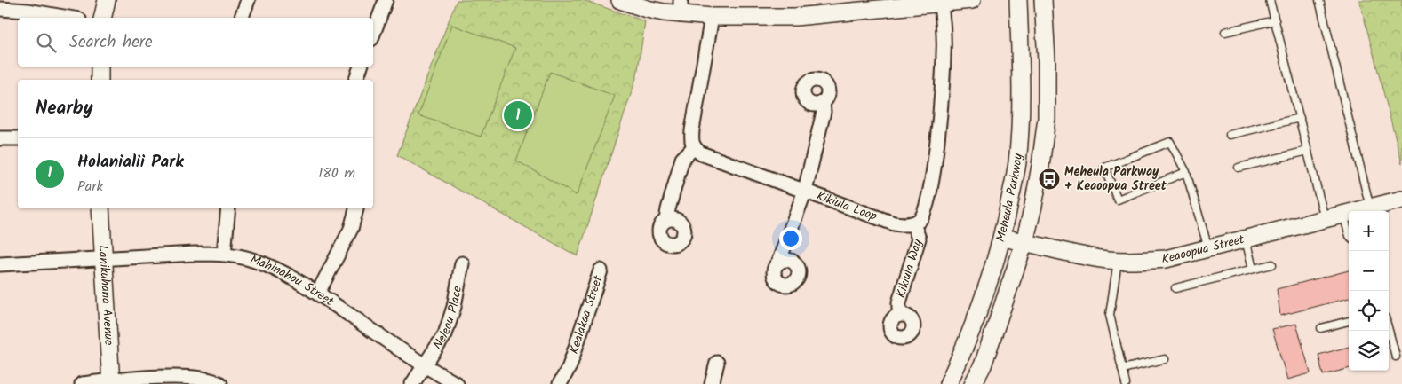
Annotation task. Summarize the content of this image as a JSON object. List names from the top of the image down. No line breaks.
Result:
{"streets":{"street":["Meheula Parkway","Kikiula Loop","Keaoopua Street","Kikiula Way","Mahinahou Street","Lanikuhana Avenue","Neleau Place","Kealakaa Street"]},"crossings":[["Meheula Parkway","Keaoopua Street"],["Kikiula Loop","Kikiula Way"],["Mahinahou Street","Lanikuhana Avenue"],["Mahinahou Street","Neleau Place"]],"places":{"bus stop":["Meheula Parkway + Keaoopua Street"]},"page":{"search":"Search here","heading":"Nearby","pins":"1","list":[{"mark":"1","name":"Holanialii Park","note":"Park","value":"180 m"}],"map_buttons":["+","−"]}}
